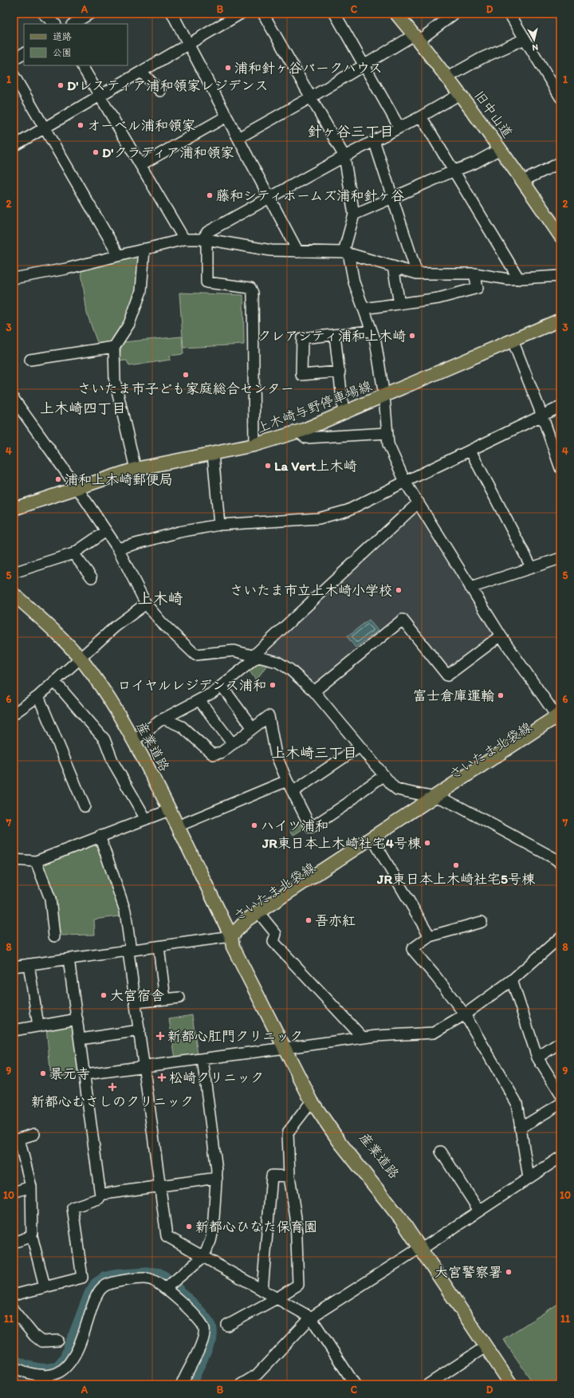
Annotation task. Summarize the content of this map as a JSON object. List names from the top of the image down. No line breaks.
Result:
{"streets":{"main road":["旧中山道","上木崎与野停車場線","産業道路","さいたま北袋線"]},"crossings":[["産業道路","さいたま北袋線"]],"districts":["針ヶ谷三丁目","上木崎四丁目","上木崎","上木崎三丁目"],"places":{"other":["浦和針ヶ谷パークハウス","D'レスティア浦和領家レジデンス","オーベル浦和領家","D'クラディア浦和領家","藤和シティホームズ浦和針ヶ谷","クレアシティ浦和上木崎","さいたま市子ども家庭総合センター","La Vert上木崎","浦和上木崎郵便局","さいたま市立上木崎小学校","ロイヤルレジデンス浦和","富士倉庫運輸","ハイツ浦和","JR東日本上木崎社宅4号棟","JR東日本上木崎社宅5号棟","吾亦紅","大宮宿舎","景元寺","新都心ひなた保育園","大宮警察署"],"health":["新都心肛門クリニック","松崎クリニック","新都心むさしのクリニック"]},"legend":["道路","公園"],"north":"bottom","grid":{"columns":["A","B","C","D"],"rows":["1","2","3","4","5","6","7","8","9","10","11"]}}
